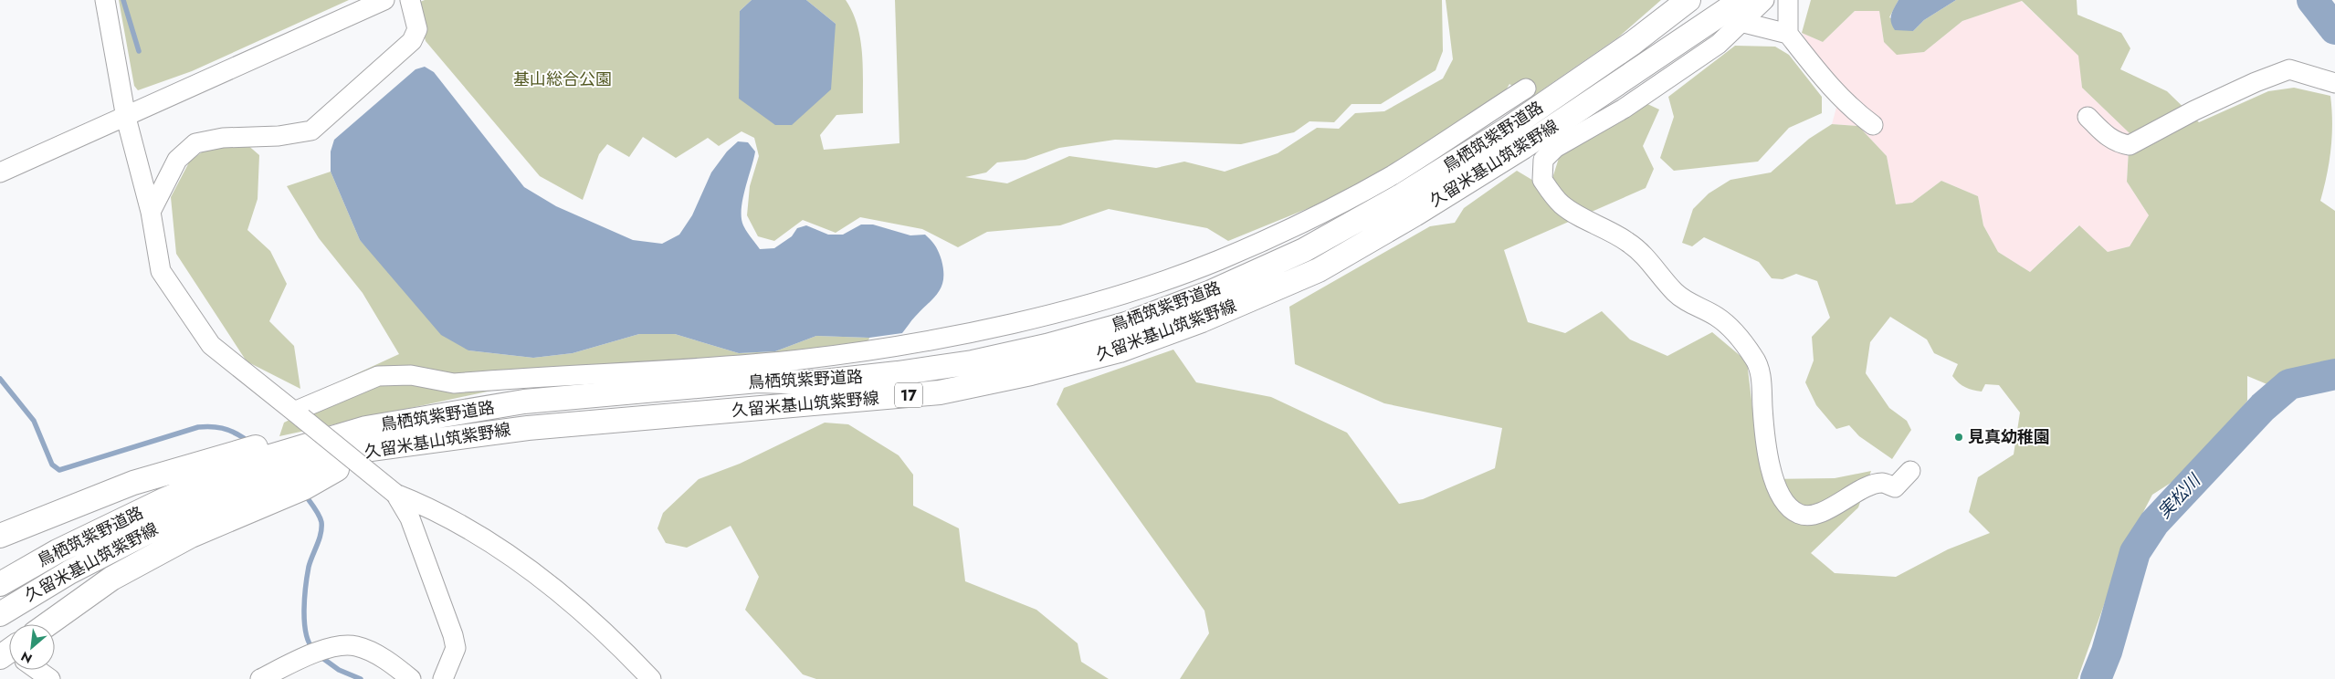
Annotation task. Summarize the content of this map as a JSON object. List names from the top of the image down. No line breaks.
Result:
{"streets":{"main road":["鳥栖筑紫野道路","久留米基山筑紫野線","17"]},"crossings":[["鳥栖筑紫野道路","久留米基山筑紫野線"]],"water":["実松川"],"parks":["基山総合公園"],"places":["見真幼稚園"],"north":"bottom left"}
